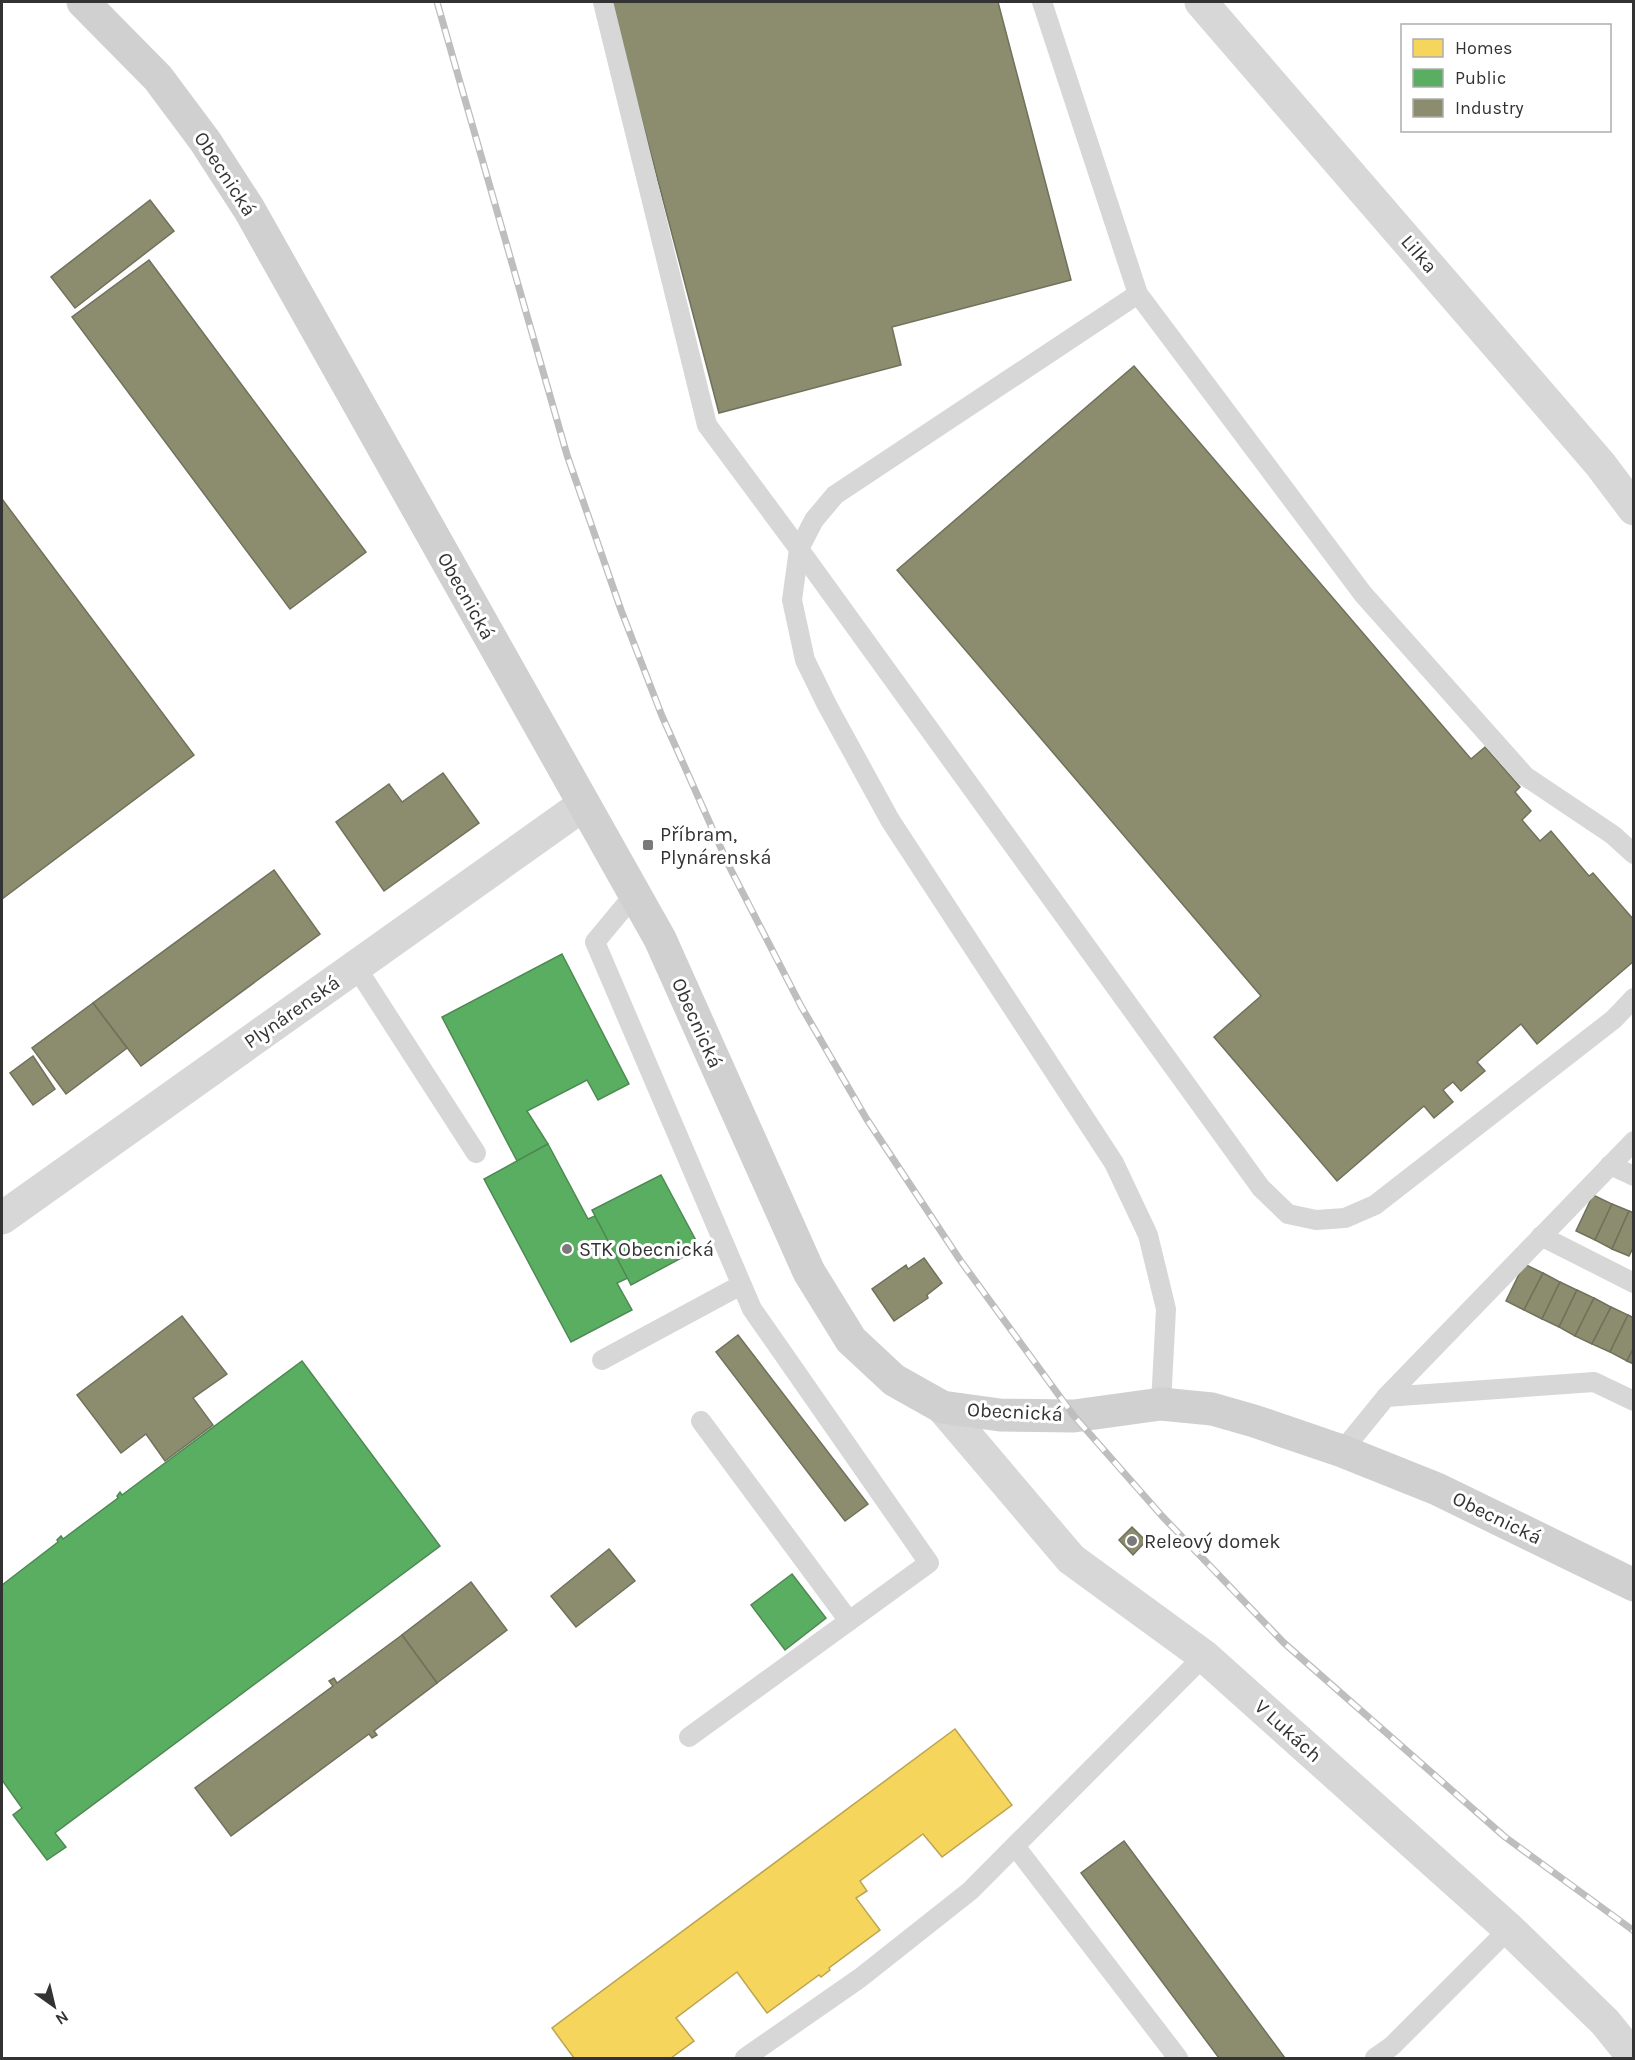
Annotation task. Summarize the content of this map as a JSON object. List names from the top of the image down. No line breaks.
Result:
{"streets":{"street":["Obecnická","Lilka","Plynárenská","V Lukách"]},"crossings":[["Obecnická","Plynárenská"],["Obecnická","V Lukách"]],"places":{"transit":["Příbram, Plynárenská"],"other":["STK Obecnická","Releový domek"]},"legend":["Homes","Public","Industry"],"north":"bottom right"}
